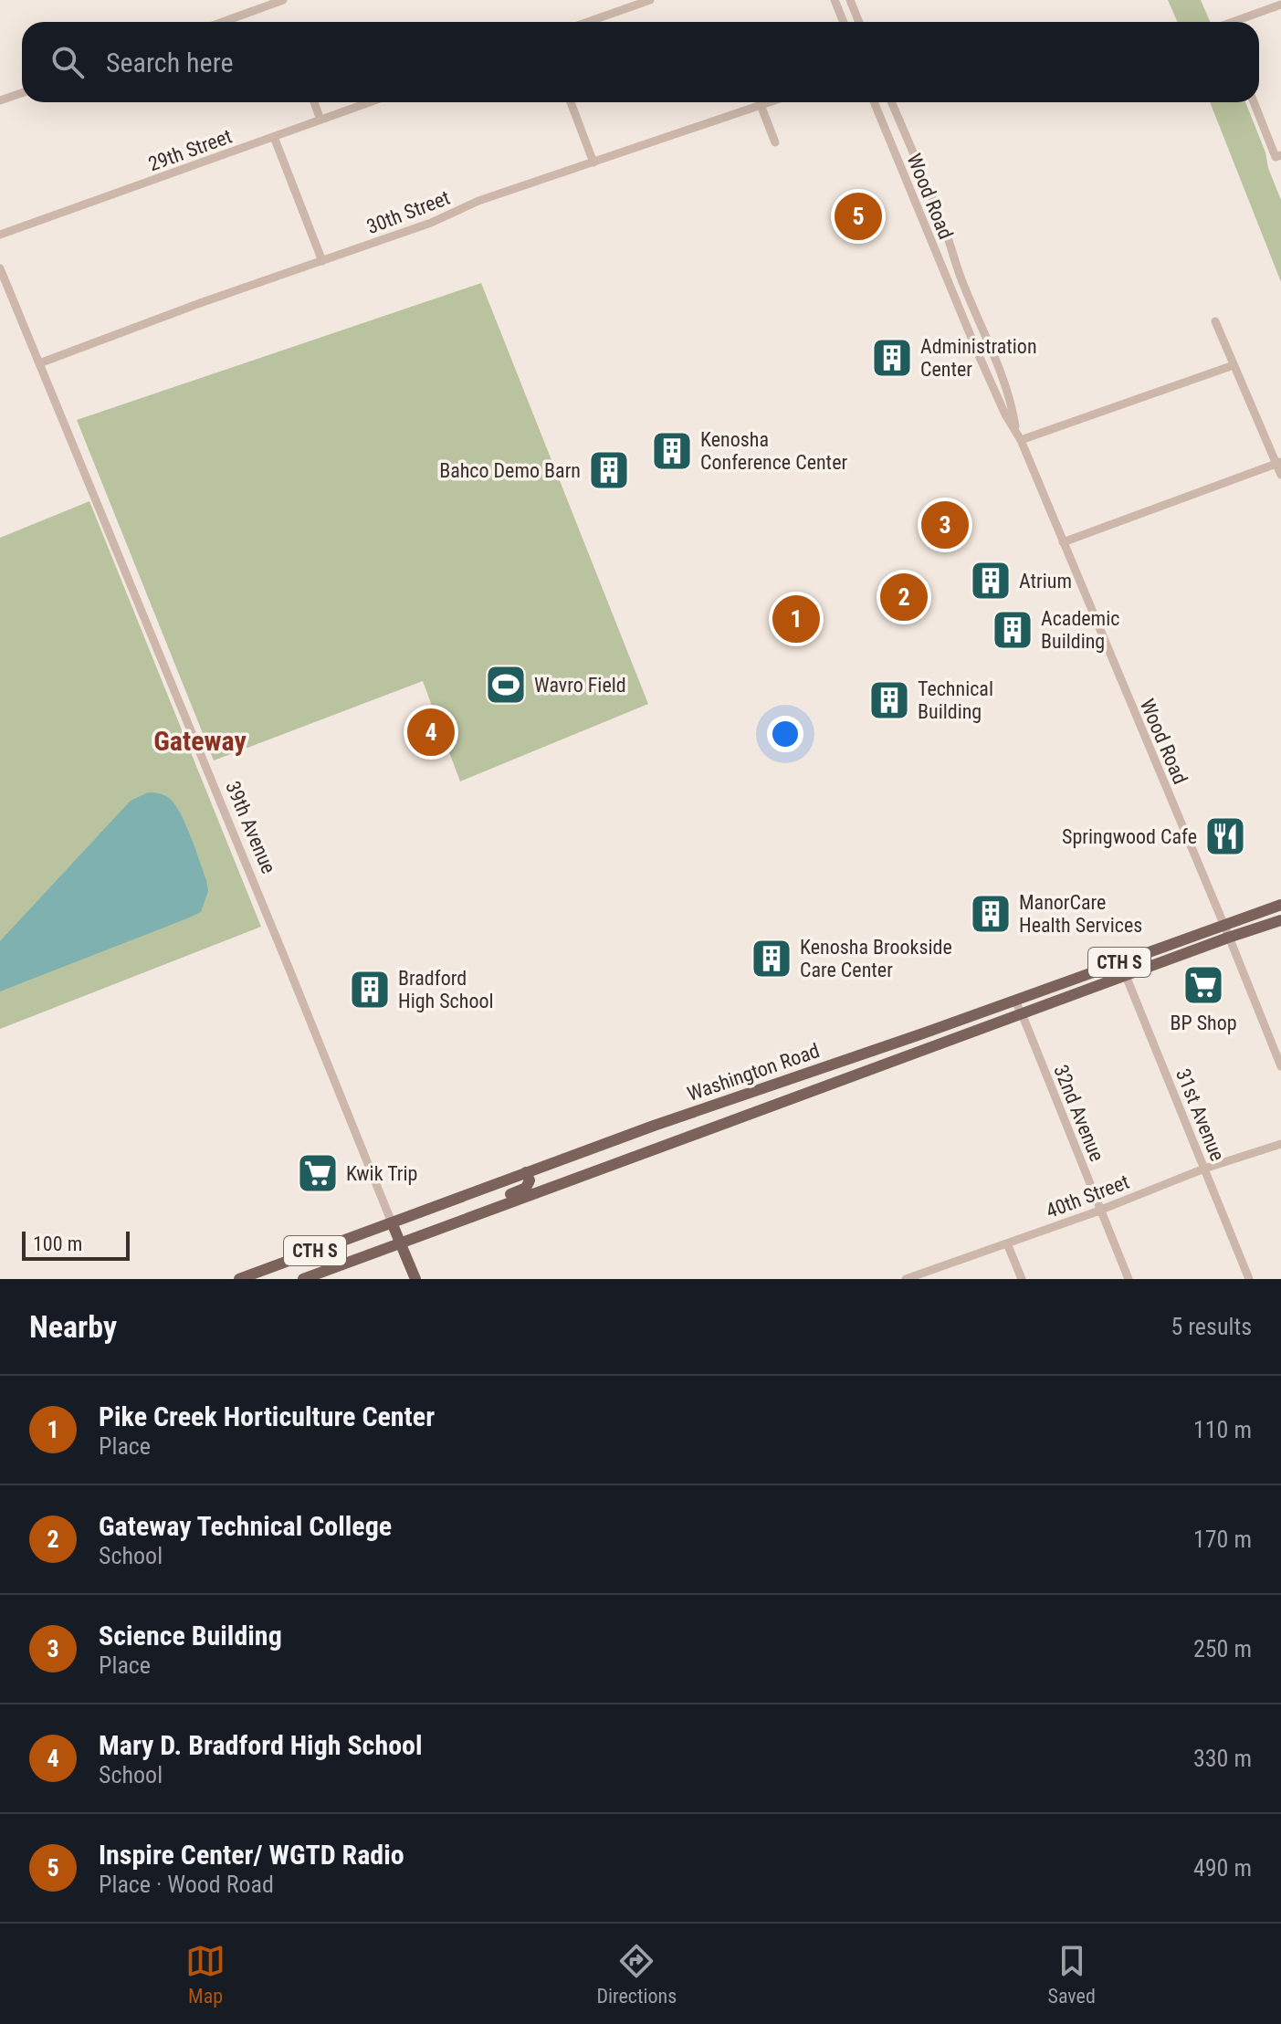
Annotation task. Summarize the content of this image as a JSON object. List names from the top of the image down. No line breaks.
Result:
{"streets":{"main road":["39th Avenue","CTH S","Washington Road"],"street":["29th Street","Wood Road","30th Street","32nd Avenue","31st Avenue","40th Street"]},"crossings":[["Wood Road","Washington Road"],["30th Street","39th Avenue"],["39th Avenue","Washington Road"],["Washington Road","32nd Avenue"],["Washington Road","31st Avenue"],["32nd Avenue","40th Street"],["31st Avenue","40th Street"]],"districts":["Gateway"],"places":{"building":["Administration Center","Kenosha Conference Center","Bahco Demo Barn","Atrium","Academic Building","Technical Building","ManorCare Health Services","Kenosha Brookside Care Center","Bradford High School"],"sports":["Wavro Field"],"restaurant":["Springwood Cafe"],"supermarket":["BP Shop","Kwik Trip"]},"scale_bar":"100 m","page":{"search":"Search here","pins":["5","3","2","1","4"],"scale":"100 m","heading":["Nearby","5 results"],"list":[{"mark":"1","name":"Pike Creek Horticulture Center","note":"Place","value":"110 m"},{"mark":"2","name":"Gateway Technical College","note":"School","value":"170 m"},{"mark":"3","name":"Science Building","note":"Place","value":"250 m"},{"mark":"4","name":"Mary D. Bradford High School","note":"School","value":"330 m"},{"mark":"5","name":"Inspire Center/ WGTD Radio","note":"Place · Wood Road","value":"490 m"}],"nav":["Map","Directions","Saved"]}}
